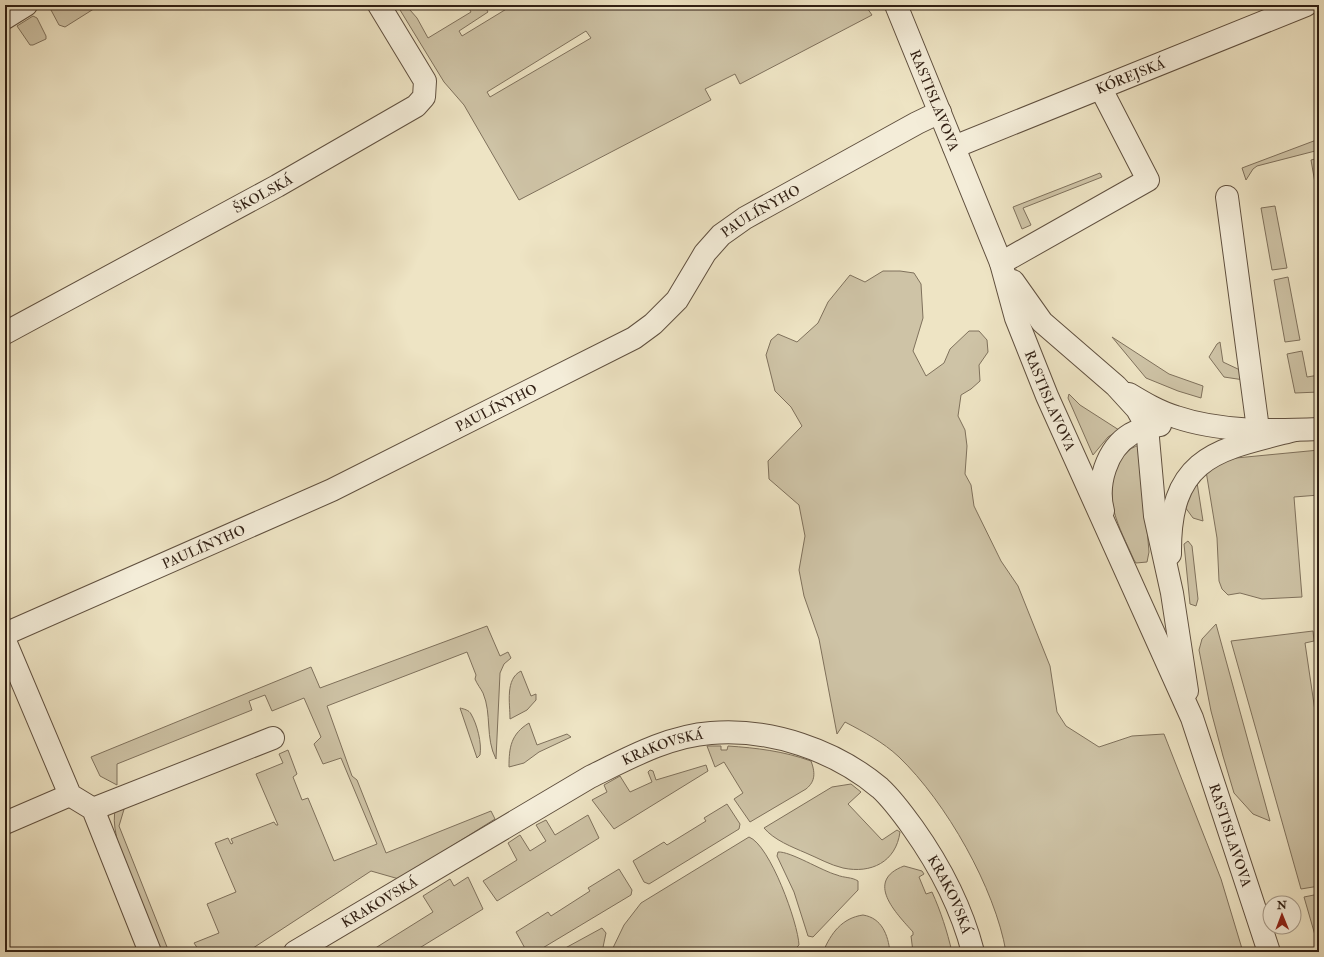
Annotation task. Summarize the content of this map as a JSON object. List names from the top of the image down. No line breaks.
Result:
{"streets":{"street":["KÓREJSKÁ","RASTISLAVOVA","ŠKOLSKÁ","PAULÍNYHO","KRAKOVSKÁ"]},"crossings":[["KÓREJSKÁ","RASTISLAVOVA"],["RASTISLAVOVA","PAULÍNYHO"]],"north":"top"}
